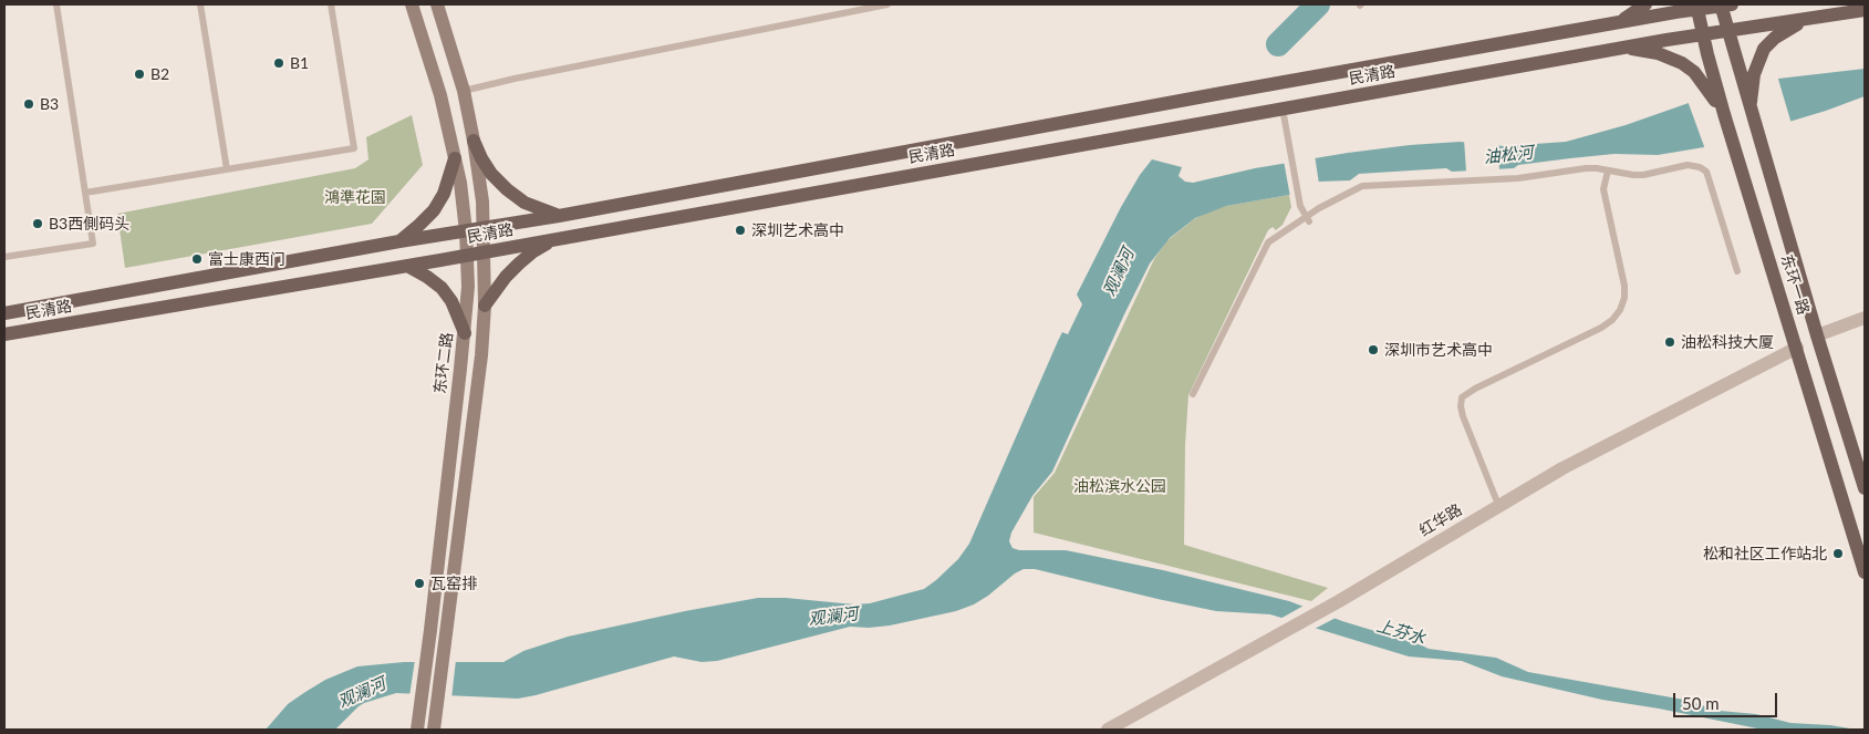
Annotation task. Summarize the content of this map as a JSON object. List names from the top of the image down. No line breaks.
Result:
{"streets":{"main road":["民清路","东环一路","东环二路"],"street":["红华路"]},"crossings":[["民清路","东环一路"],["民清路","东环二路"],["东环一路","红华路"]],"water":["油松河","观澜河","上芬水"],"parks":["鴻準花園","油松滨水公园"],"places":["B1","B2","B3","B3西側码头","深圳艺术高中","富士康西门","油松科技大厦","深圳市艺术高中","松和社区工作站北","瓦窑排"],"scale_bar":"50 m"}
